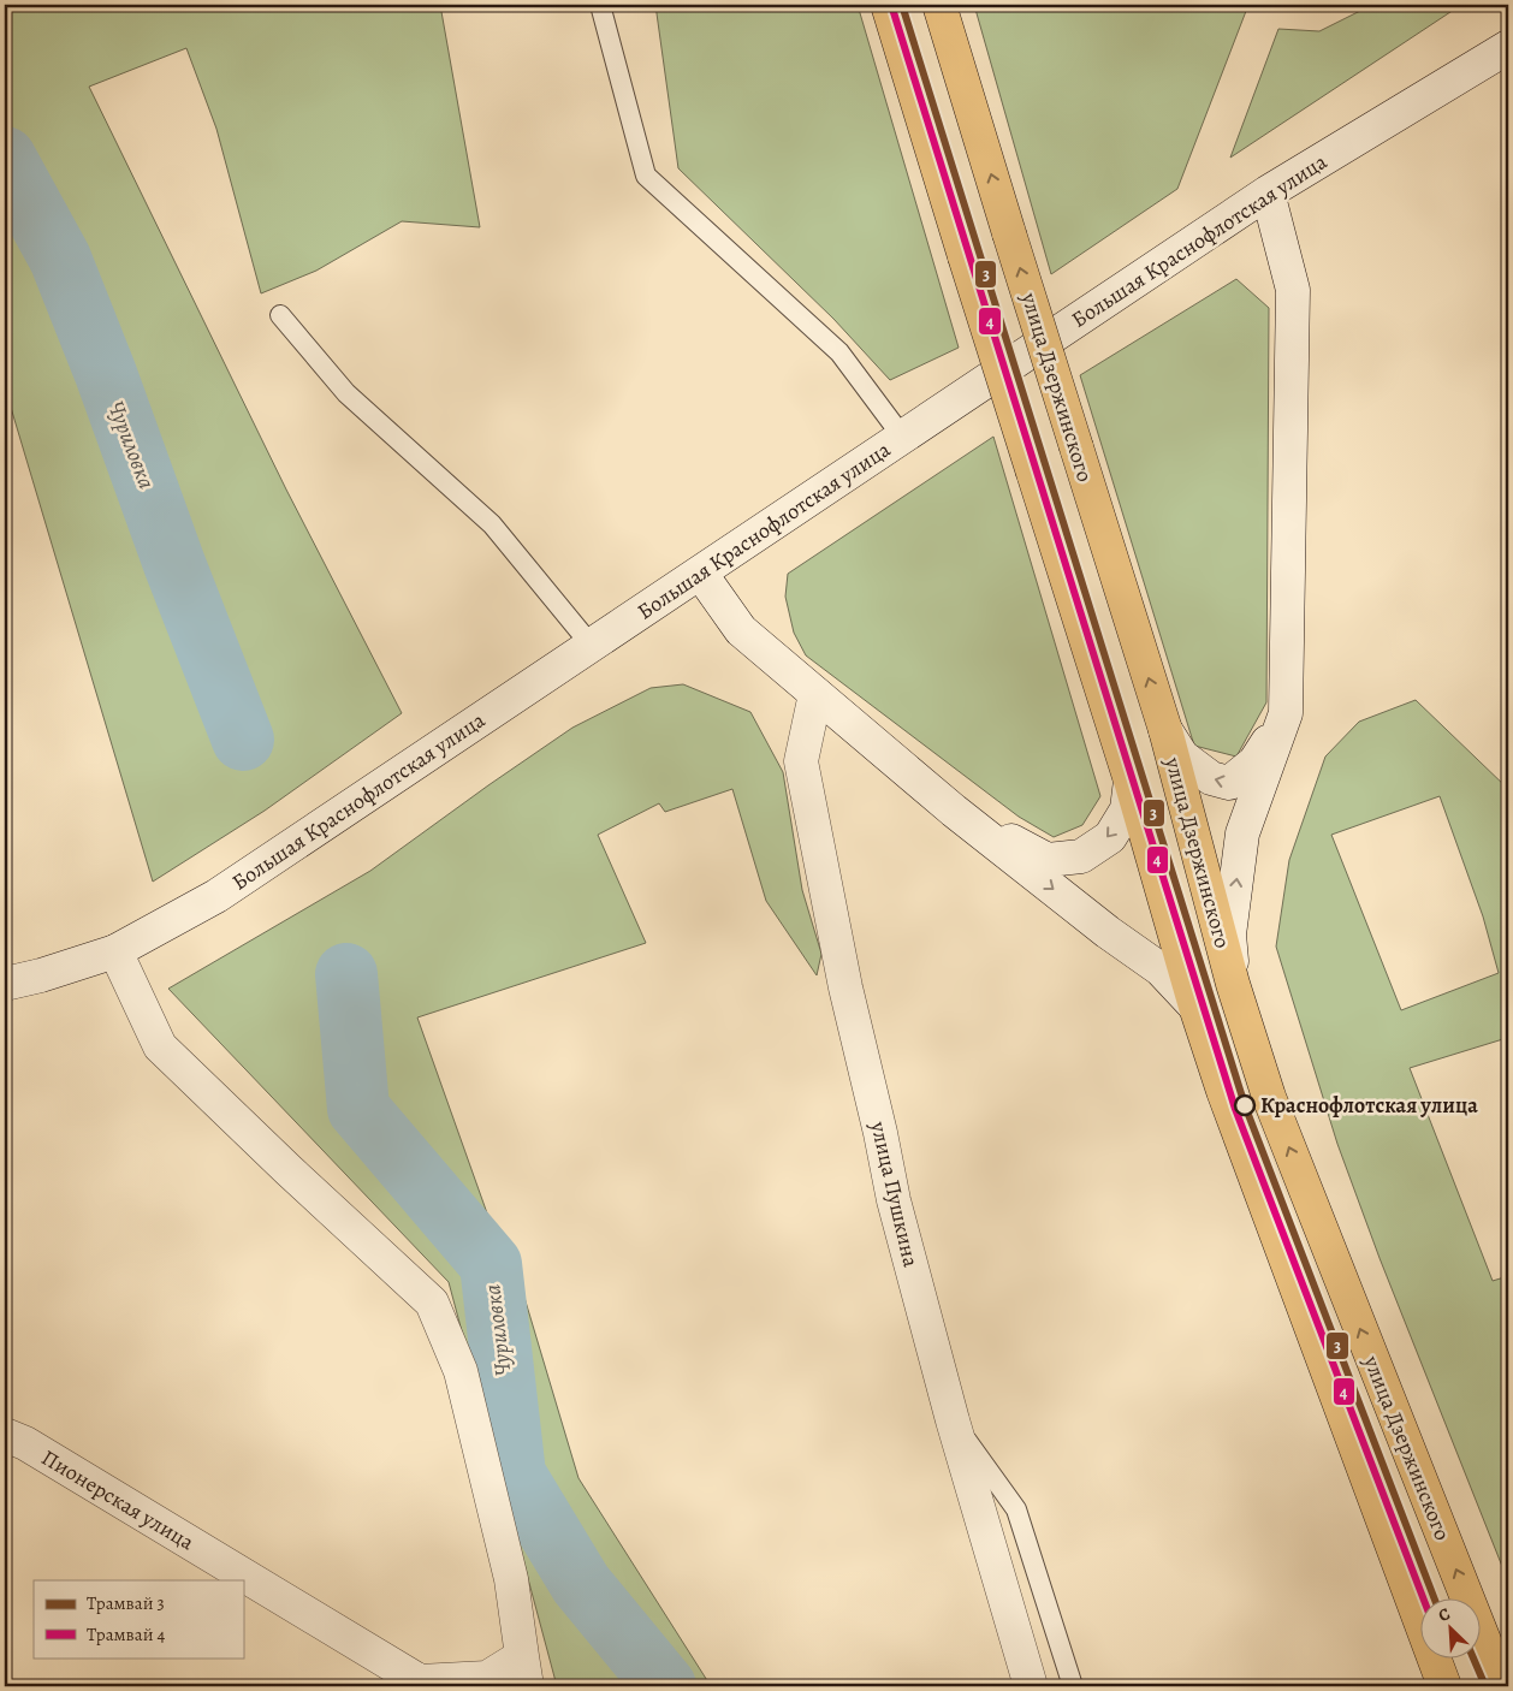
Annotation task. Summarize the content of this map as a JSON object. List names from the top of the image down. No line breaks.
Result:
{"streets":{"main road":["Большая Краснофлотская улица","улица Дзержинского","улица Пушкина","Пионерская улица"]},"water":["Чуриловка"],"places":["Краснофлотская улица"],"lines":["tram line 3","tram line 4"],"legend":["Трамвай 3","Трамвай 4"],"north":"top left"}
